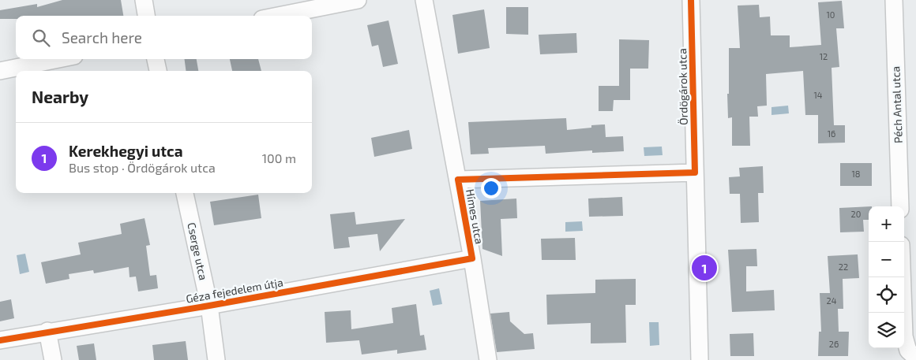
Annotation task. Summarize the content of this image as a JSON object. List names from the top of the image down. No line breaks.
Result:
{"streets":{"street":["Ördögárok utca","Péch Antal utca","Hímes utca","Cserge utca","Géza fejedelem útja"]},"crossings":[["Hímes utca","Géza fejedelem útja"],["Cserge utca","Géza fejedelem útja"]],"house_numbers":["10","12","14","16","18","20","22","24","26"],"page":{"search":"Search here","heading":"Nearby","list":[{"mark":"1","name":"Kerekhegyi utca","note":"Bus stop · Ördögárok utca","value":"100 m"}],"map_buttons":["+","−"],"pins":"1"}}
